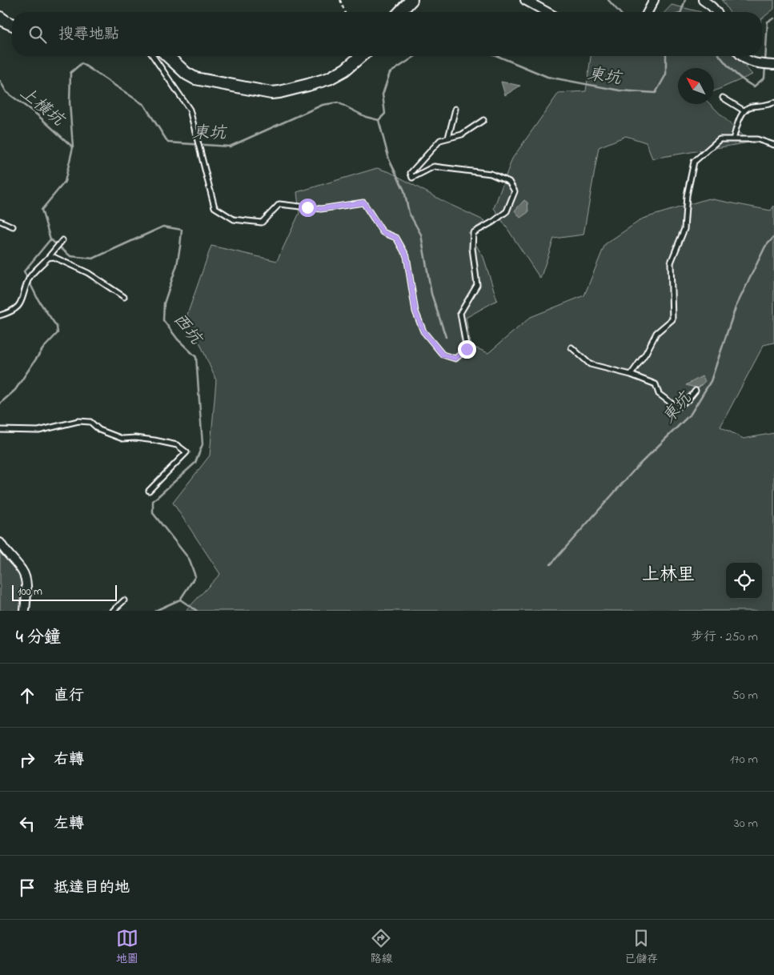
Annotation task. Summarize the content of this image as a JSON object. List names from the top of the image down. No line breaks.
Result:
{"districts":["上林里"],"water":["東坑","上橫坑","西坑"],"scale_bar":"100 m","north":"top left","page":{"search":"搜尋地點","scale":"100 m","heading":["4 分鐘","步行 · 250 m"],"list":[["直行","50 m"],["右轉","170 m"],["左轉","30 m"],"抵達目的地"],"nav":["地圖","路線","已儲存"]}}
